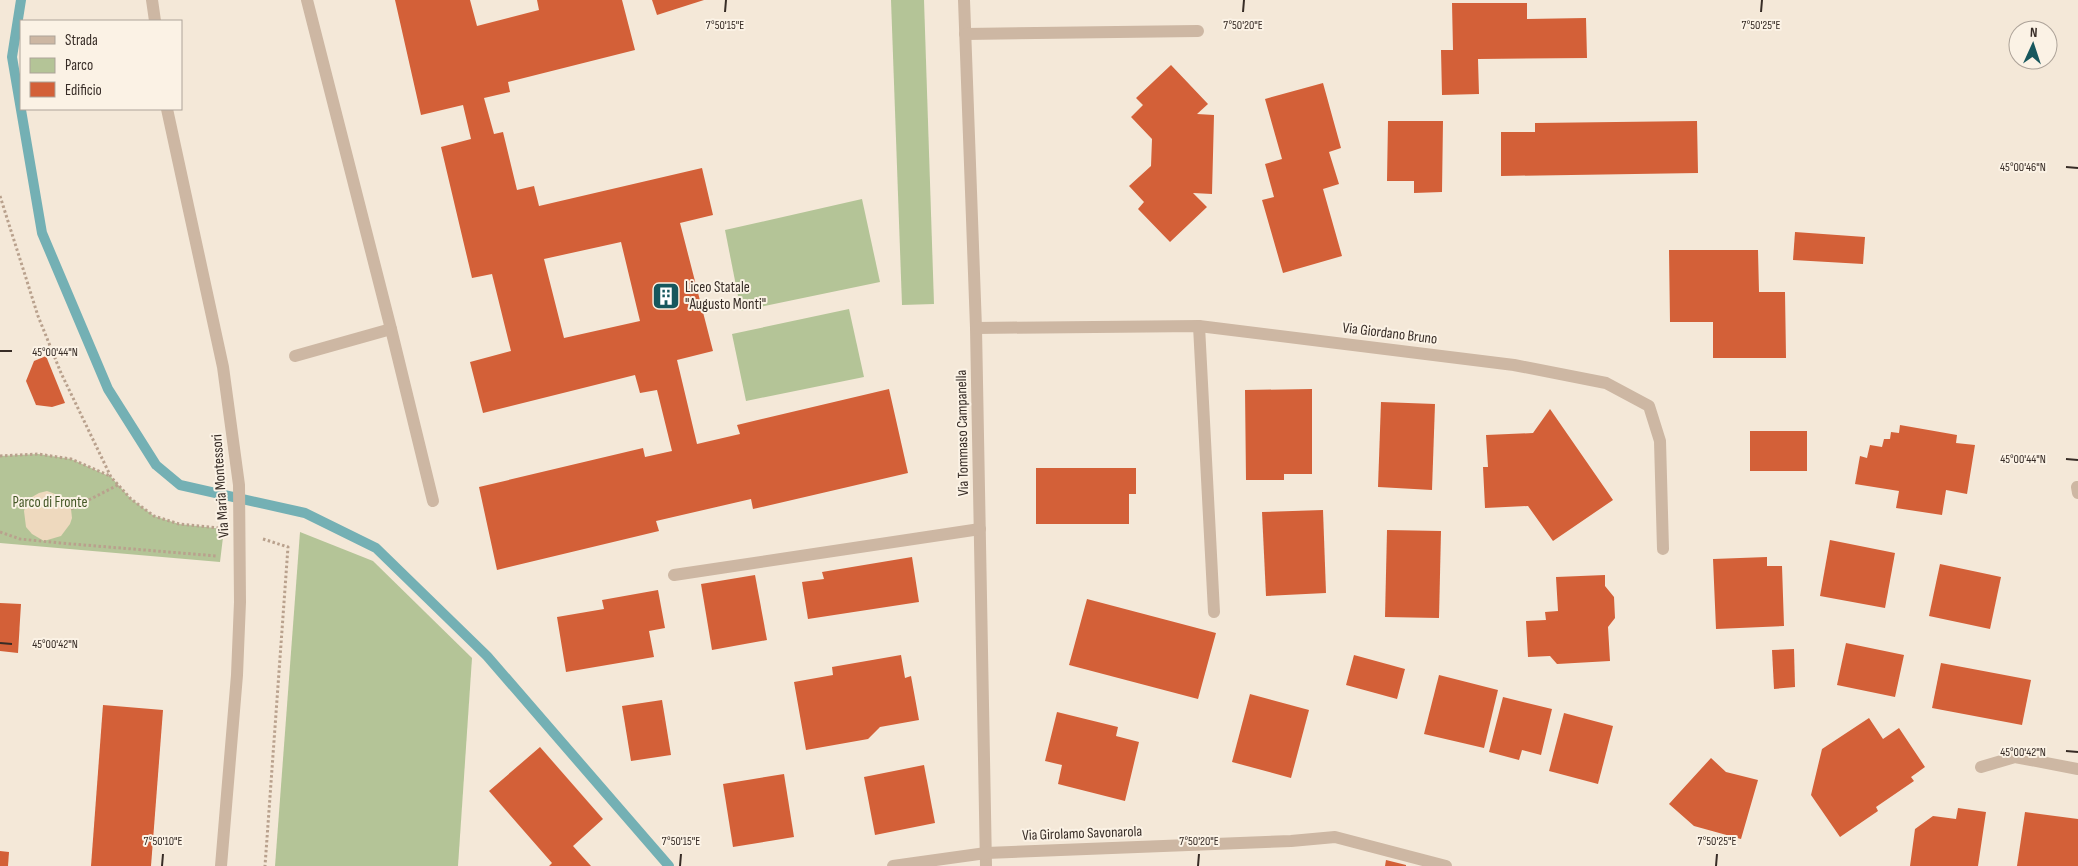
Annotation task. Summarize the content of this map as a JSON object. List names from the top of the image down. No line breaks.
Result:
{"streets":{"street":["Via Giordano Bruno","Via Tommaso Campanella","Via Maria Montessori","Via Girolamo Savonarola"]},"crossings":[["Via Giordano Bruno","Via Tommaso Campanella"],["Via Tommaso Campanella","Via Girolamo Savonarola"]],"parks":["Parco di Fronte"],"places":{"building":["Liceo Statale \"Augusto Monti\""]},"legend":["Strada","Parco","Edificio"],"north":"top","coordinates":["7°50'15\"E","7°50'20\"E","7°50'25\"E","45°00'46\"N","45°00'44\"N","45°00'42\"N","7°50'10\"E"]}
